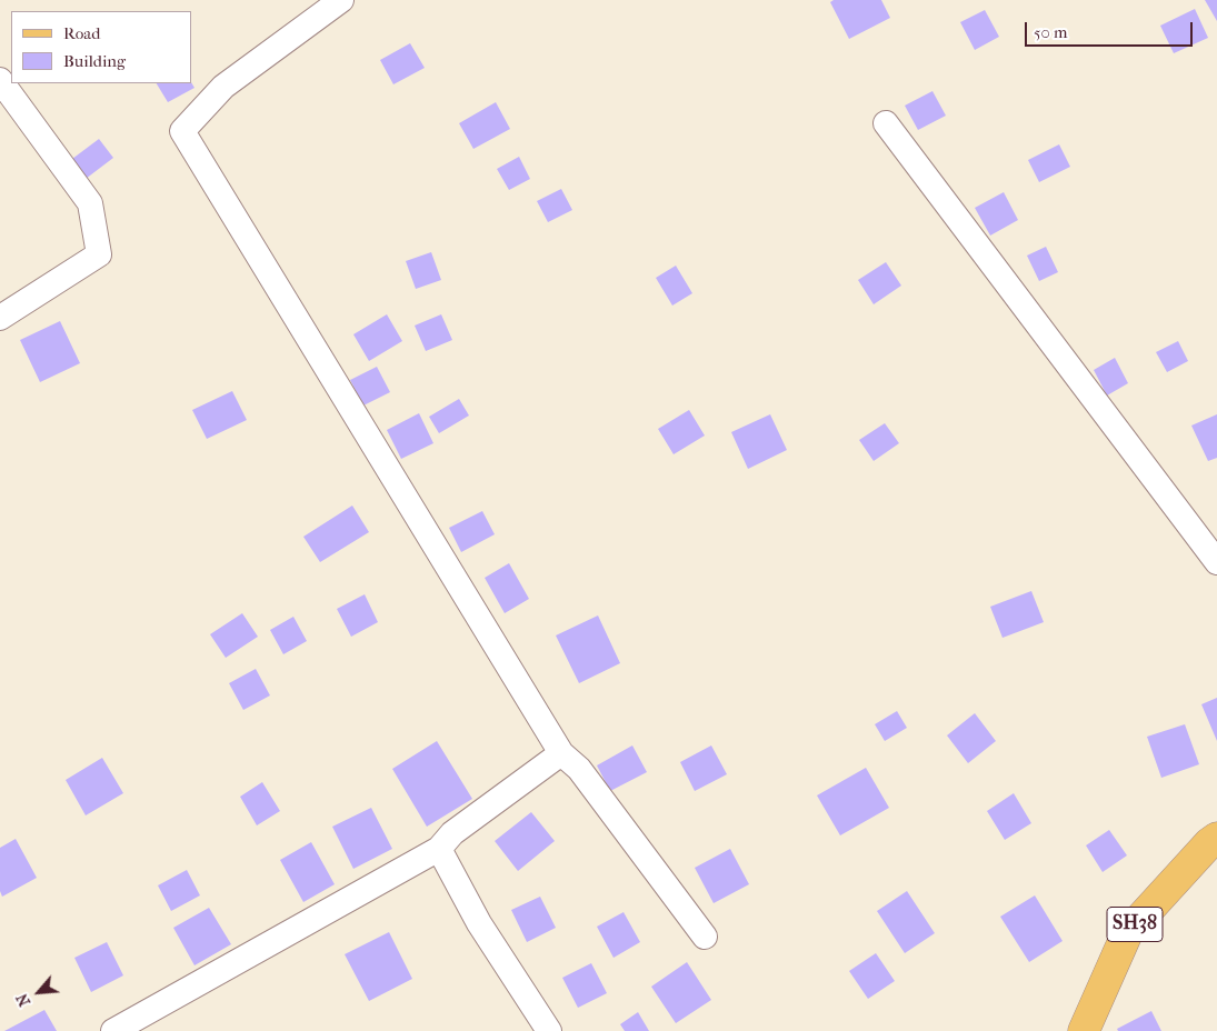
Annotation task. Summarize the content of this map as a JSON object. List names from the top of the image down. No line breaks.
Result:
{"streets":{"main road":["SH38"]},"legend":["Road","Building"],"scale_bar":"50 m","north":"bottom left"}
